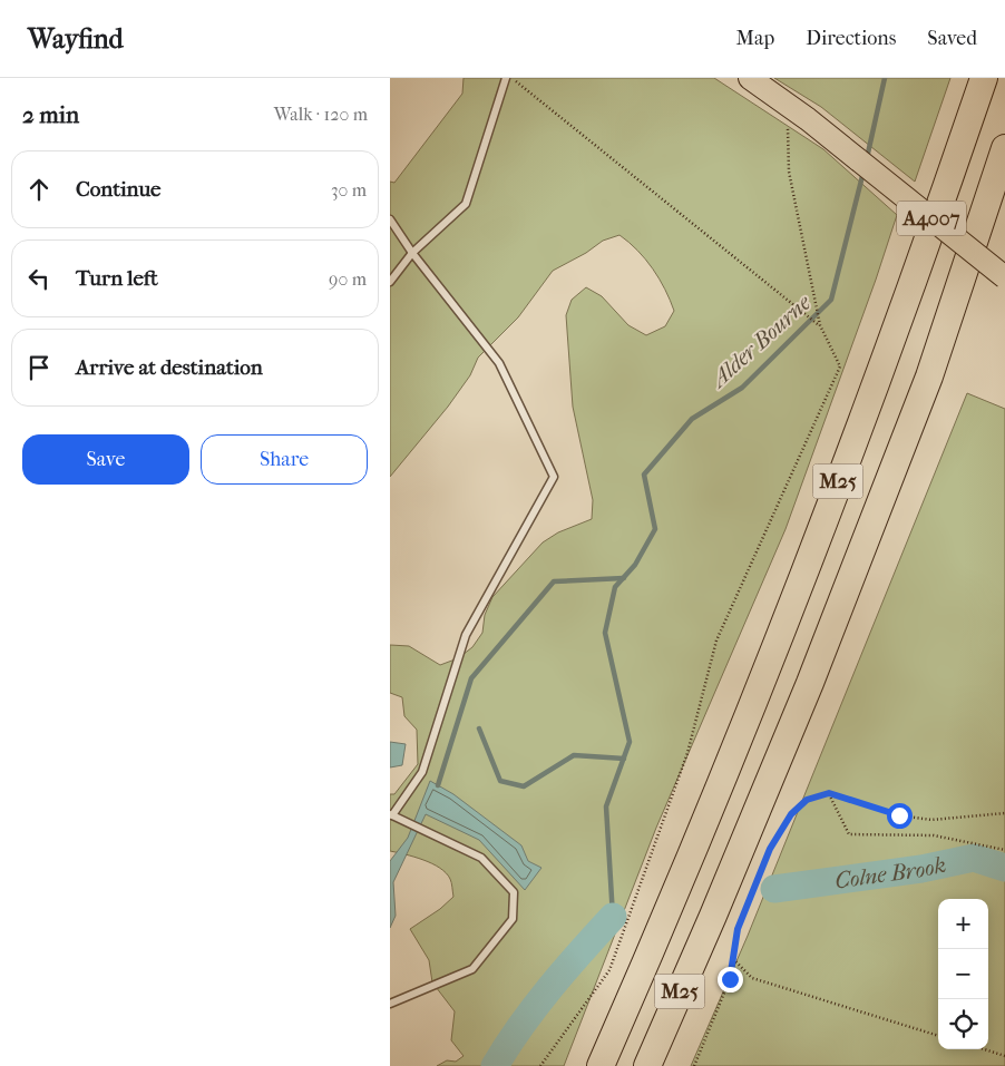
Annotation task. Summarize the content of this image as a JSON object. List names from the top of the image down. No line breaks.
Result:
{"streets":{"highway":["M25"],"main road":["A4007"]},"water":["Alder Bourne","Colne Brook"],"page":{"header":"Wayfind","nav":["Map","Directions","Saved"],"heading":["2 min","Walk · 120 m"],"list":[["Continue","30 m"],["Turn left","90 m"],"Arrive at destination"],"buttons":["Save","Share"],"map_buttons":["+","−"]}}
